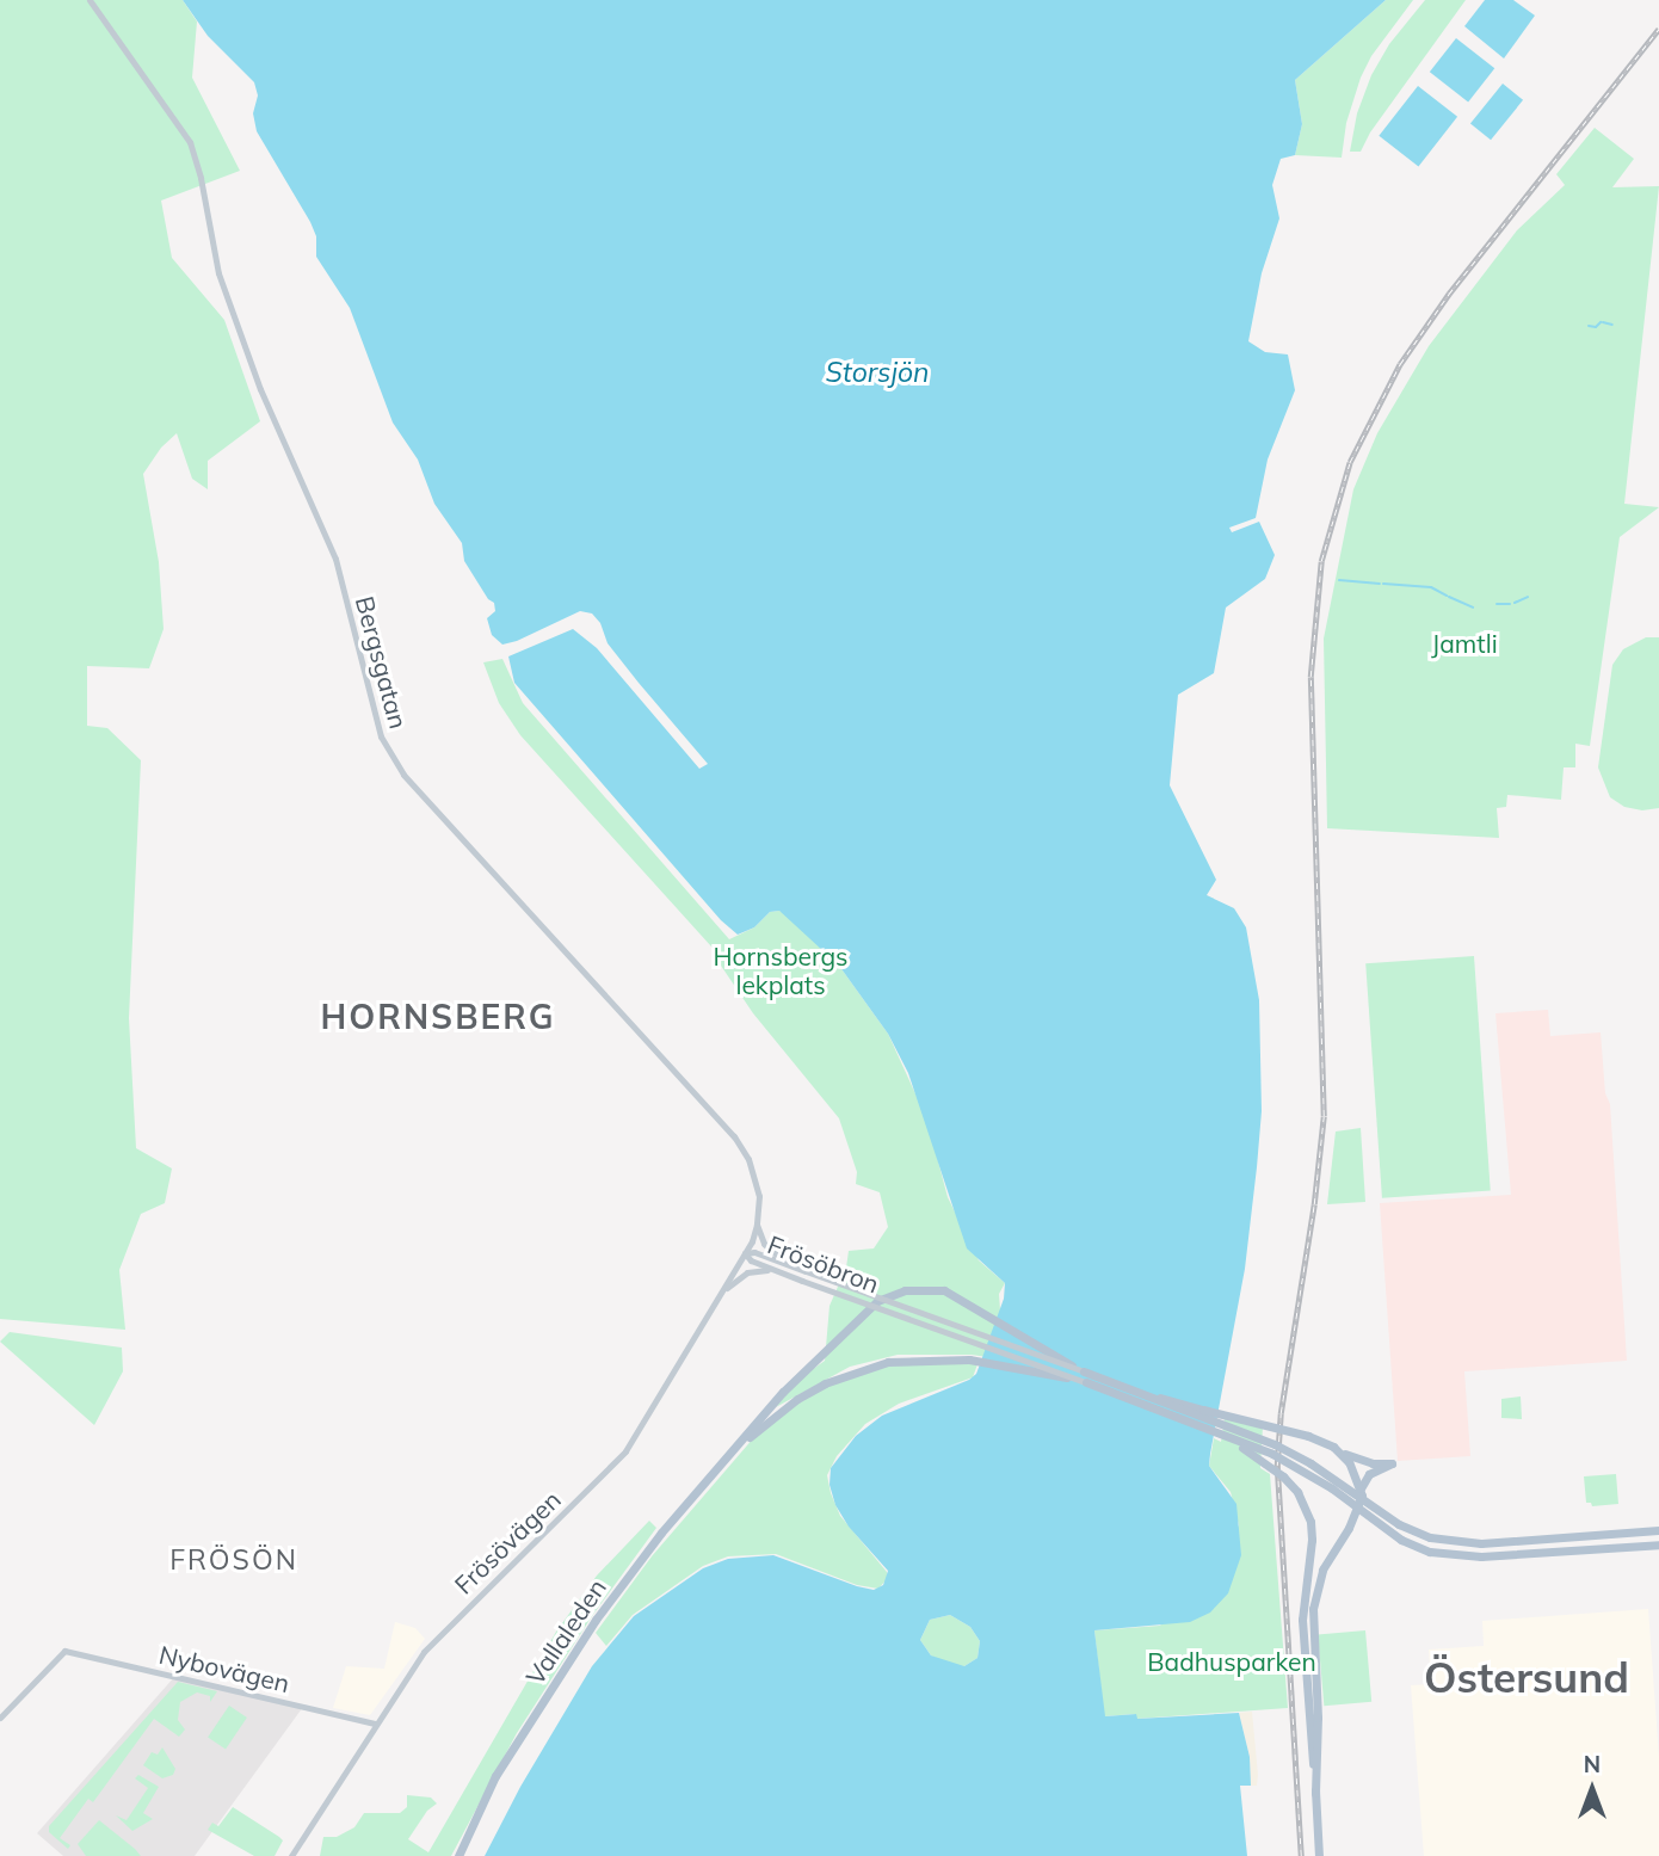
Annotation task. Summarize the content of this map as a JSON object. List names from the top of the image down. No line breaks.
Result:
{"streets":{"main road":["Frösöbron","Vallaleden"],"street":["Bergsgatan","Frösövägen","Nybovägen"]},"crossings":[["Bergsgatan","Frösöbron"],["Bergsgatan","Frösövägen"],["Frösöbron","Frösövägen"],["Frösöbron","Vallaleden"],["Frösövägen","Nybovägen"]],"districts":["HORNSBERG","FRÖSÖN","Östersund"],"water":["Storsjön"],"parks":["Jamtli","Hornsbergs lekplats","Badhusparken"],"north":"top"}
